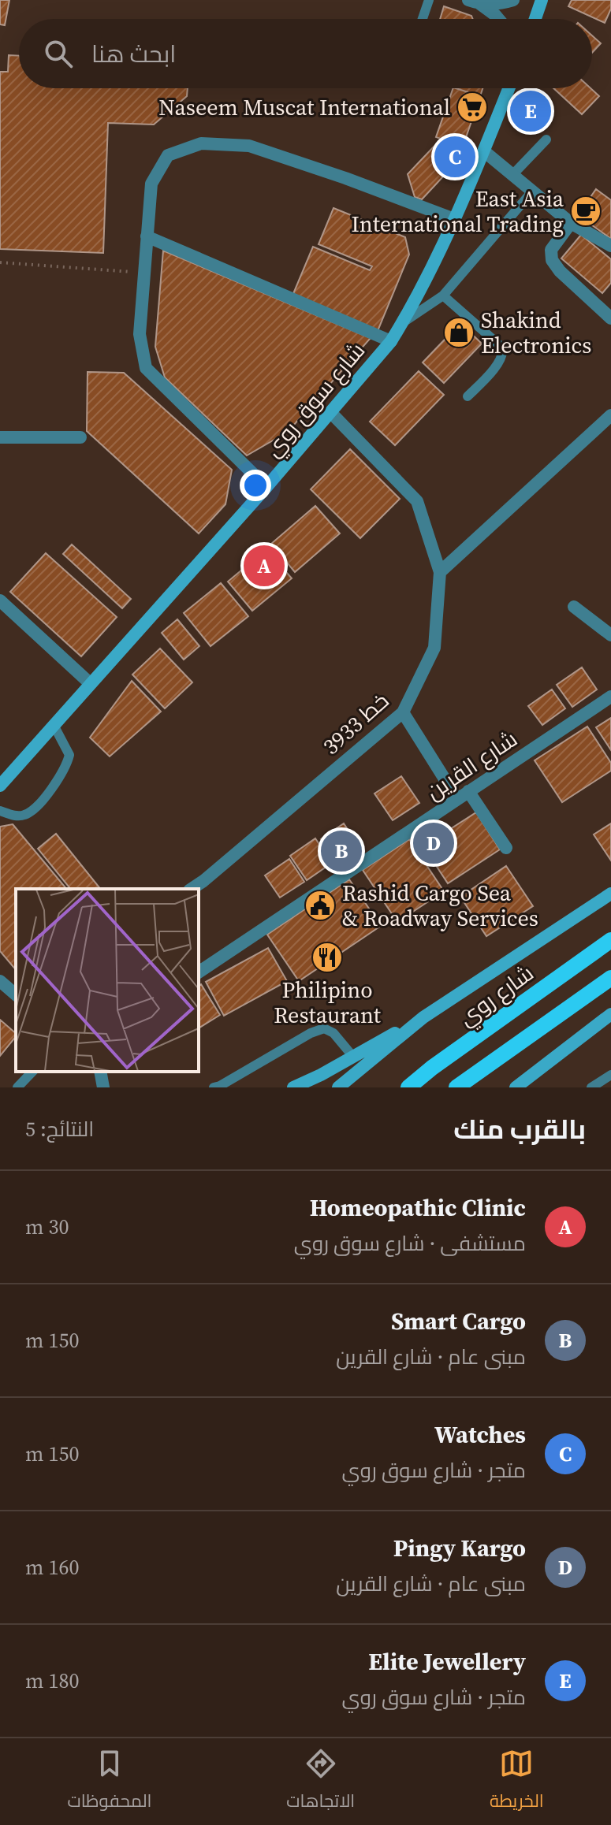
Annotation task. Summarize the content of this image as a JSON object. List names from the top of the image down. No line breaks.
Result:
{"streets":{"main road":["شارع سوق روي","شارع روي"],"street":["3933 خط","شارع القرين"]},"crossings":[["شارع سوق روي","3933 خط"]],"places":{"supermarket":["Naseem Muscat International"],"cafe":["East Asia International Trading"],"shop":["Shakind Electronics"],"public building":["Rashid Cargo Sea & Roadway Services"],"restaurant":["Philipino Restaurant"]},"page":{"search":"ابحث هنا","pins":["E","C","A","D","B"],"heading":["بالقرب منك","النتائج: 5"],"list":[{"mark":"A","name":"Homeopathic Clinic","note":"مستشفى · شارع سوق روي","value":"30 m"},{"mark":"B","name":"Smart Cargo","note":"مبنى عام · شارع القرين","value":"150 m"},{"mark":"C","name":"Watches","note":"متجر · شارع سوق روي","value":"150 m"},{"mark":"D","name":"Pingy Kargo","note":"مبنى عام · شارع القرين","value":"160 m"},{"mark":"E","name":"Elite Jewellery","note":"متجر · شارع سوق روي","value":"180 m"}],"nav":["الخريطة","الاتجاهات","المحفوظات"]}}
